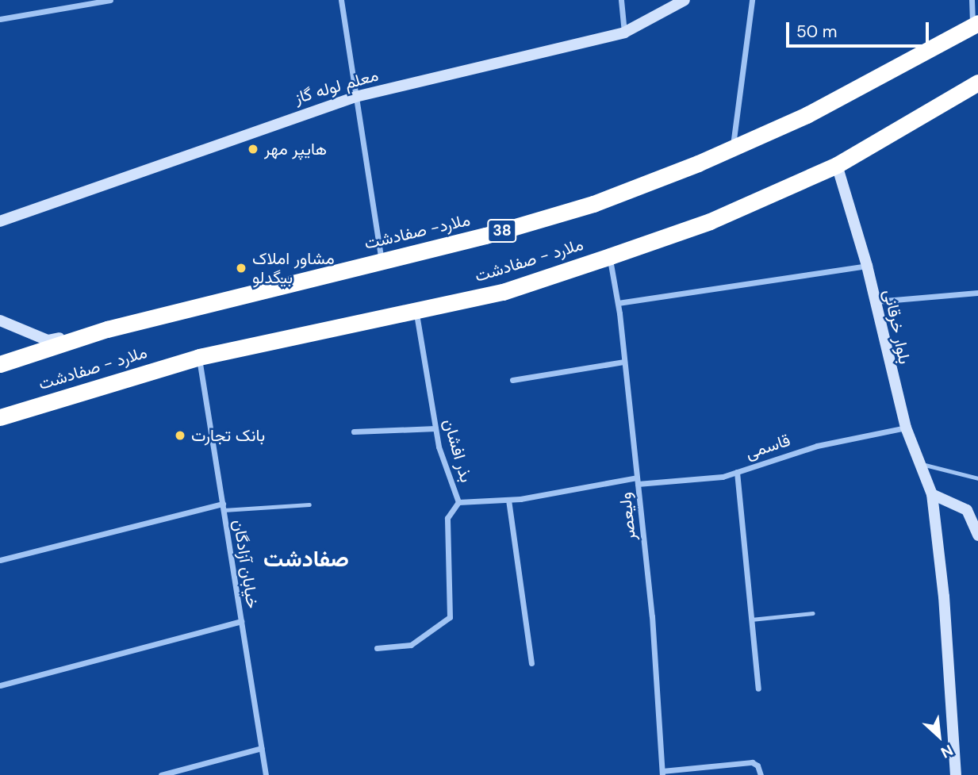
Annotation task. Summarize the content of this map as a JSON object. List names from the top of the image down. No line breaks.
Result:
{"streets":{"highway":["38","ملارد- صفادشت","ملارد - صفادشت"],"street":["معلم لوله گاز","بلوار خرقانی","قاسمی","بذر افشان","ولیعصر","خیابان آزادگان"]},"crossings":[["ملارد - صفادشت","بلوار خرقانی"],["ملارد - صفادشت","بذر افشان"],["ملارد - صفادشت","ولیعصر"],["ملارد - صفادشت","خیابان آزادگان"],["بلوار خرقانی","قاسمی"],["قاسمی","بذر افشان"],["قاسمی","ولیعصر"]],"districts":["صفادشت"],"places":["هایپر مهر","مشاور املاک بیگدلو","بانک تجارت"],"scale_bar":"50 m","north":"bottom right"}
